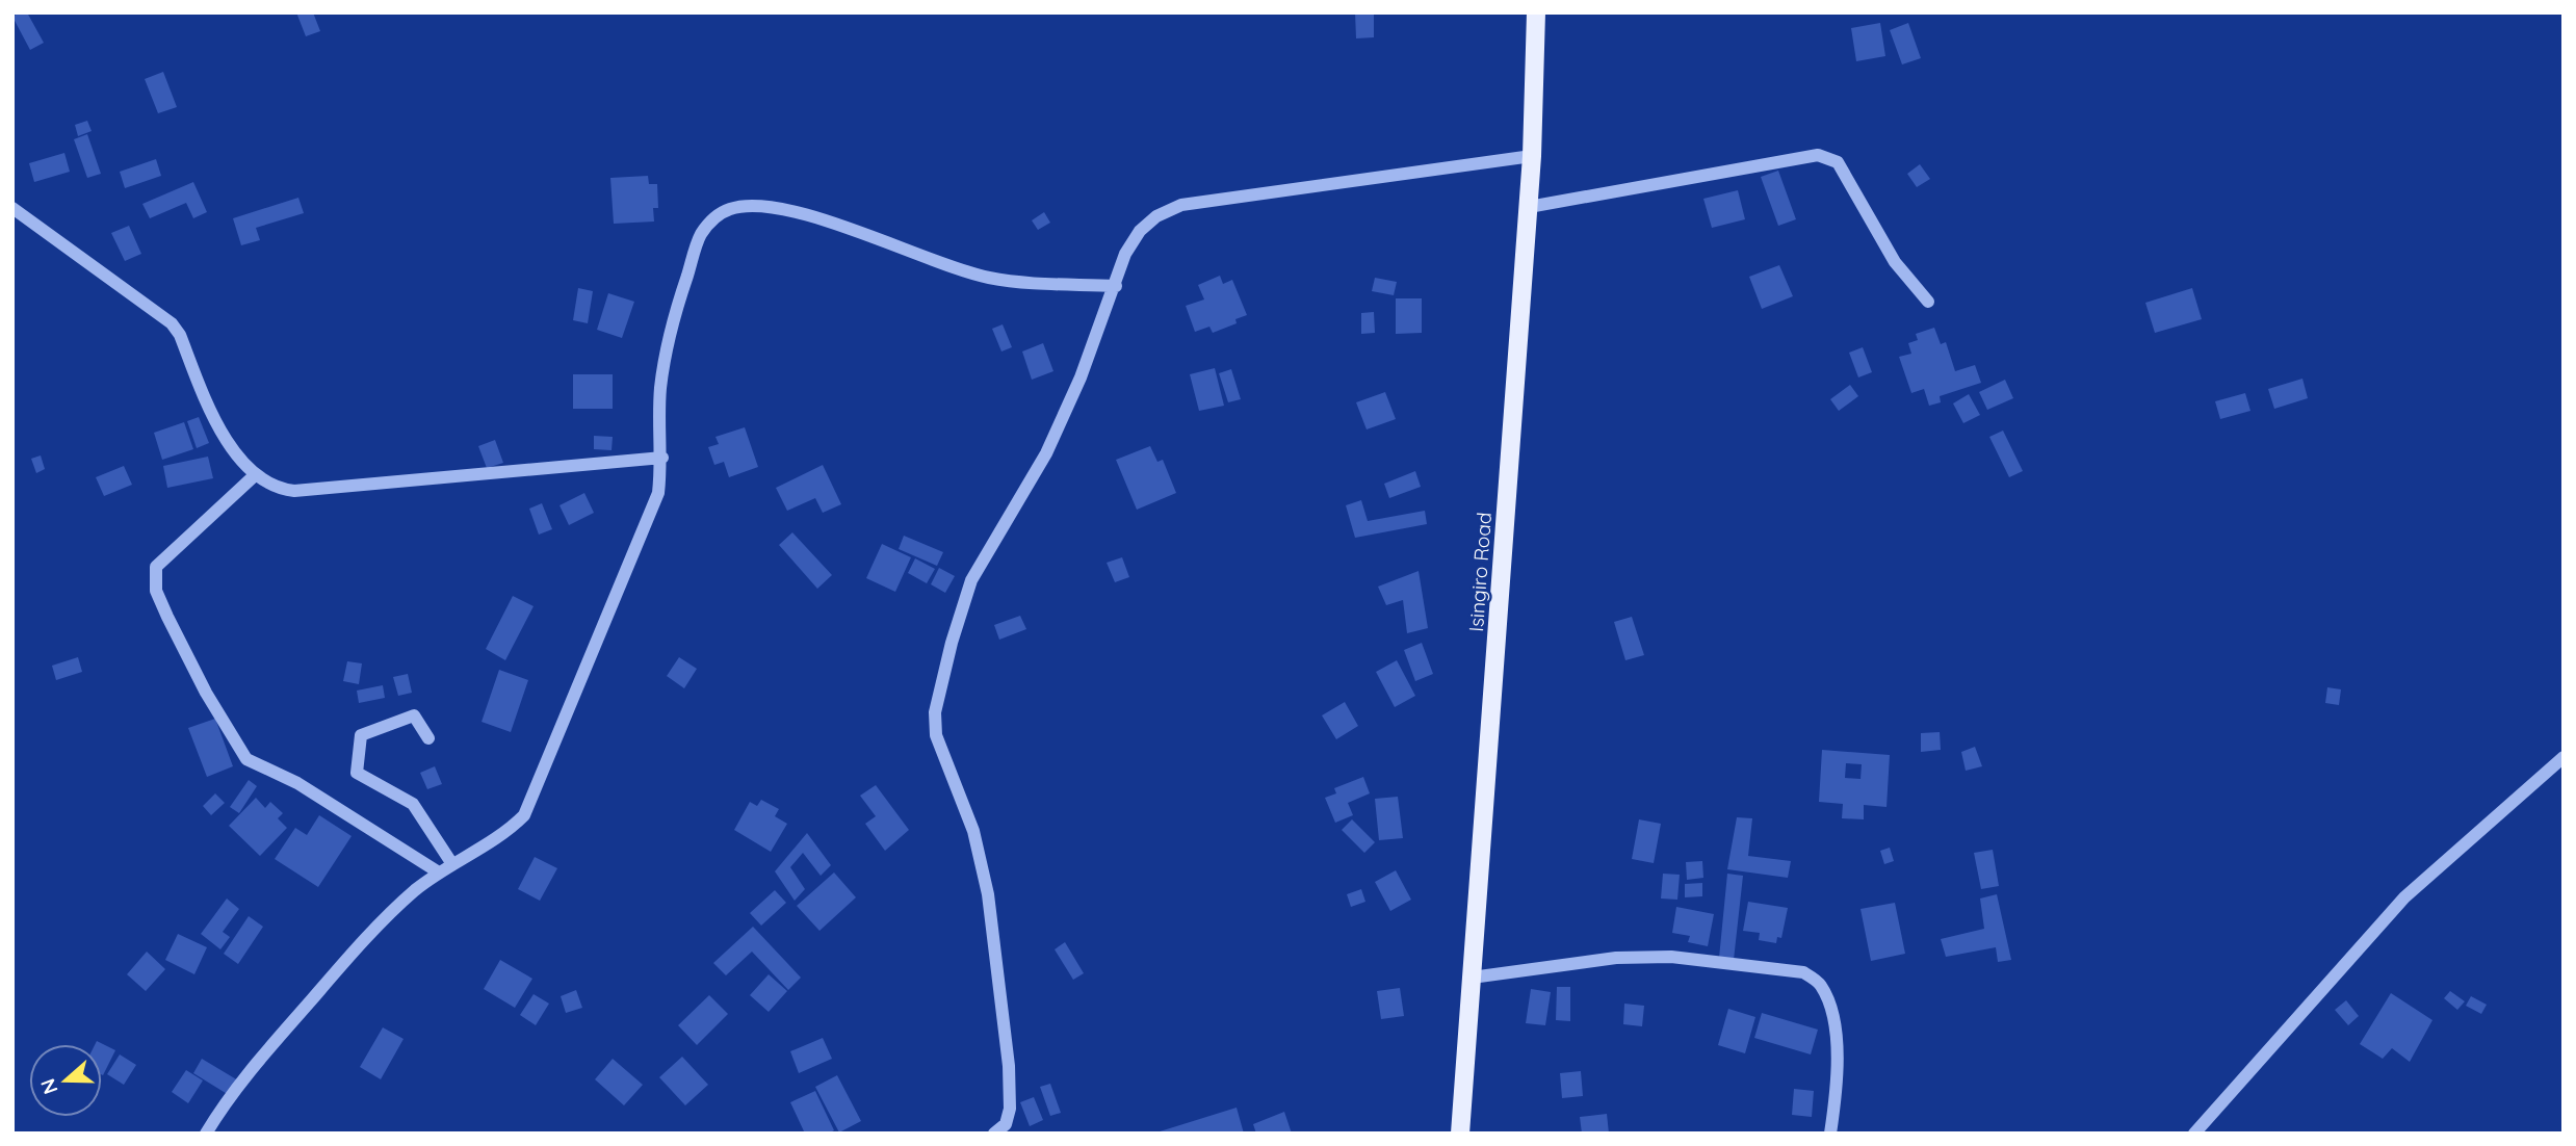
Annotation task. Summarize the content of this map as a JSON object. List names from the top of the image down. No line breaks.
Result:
{"streets":{"main road":["Isingiro Road"]},"north":"left"}
